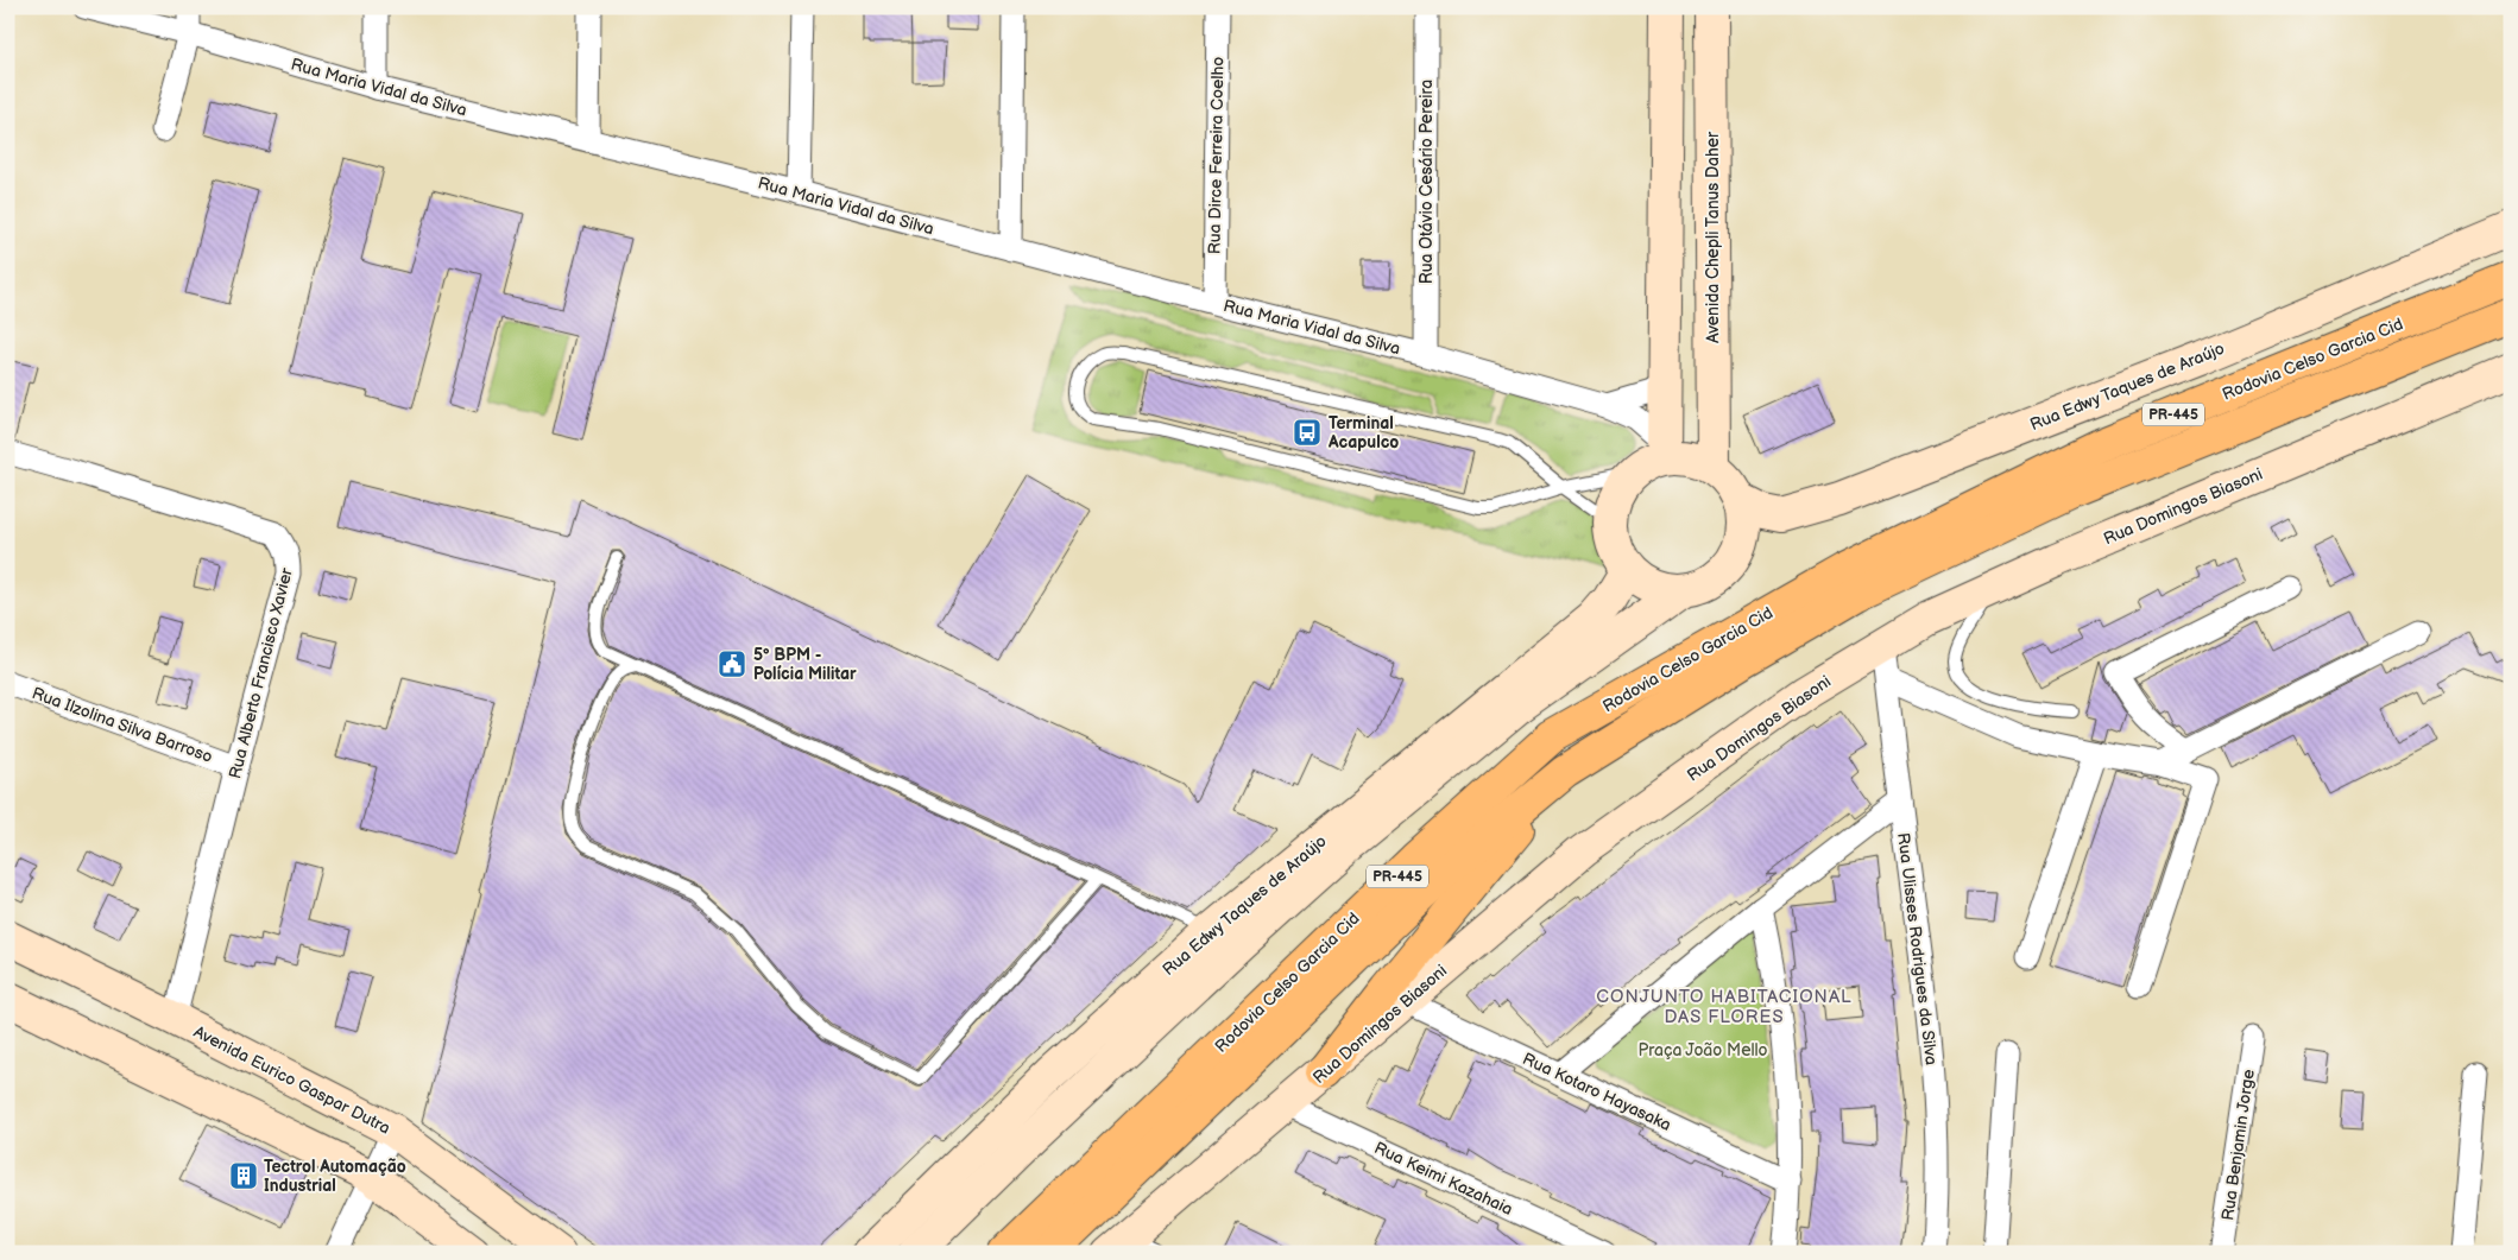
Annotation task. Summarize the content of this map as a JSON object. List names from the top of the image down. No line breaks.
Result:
{"streets":{"highway":["Rodovia Celso Garcia Cid","PR-445"],"main road":["Avenida Chepli Tanus Daher","Rua Edwy Taques de Araújo","Rua Domingos Biasoni","Avenida Eurico Gaspar Dutra"],"street":["Rua Maria Vidal da Silva","Rua Dirce Ferreira Coelho","Rua Otávio Cesário Pereira","Rua Alberto Francisco Xavier","Rua Ilzolina Silva Barroso","Rua Ulisses Rodrigues da Silva","Rua Kotaro Hayasaka","Rua Benjamin Jorge","Rua Keimi Kazahaia"]},"crossings":[["Rua Maria Vidal da Silva","Rua Dirce Ferreira Coelho"],["Rua Maria Vidal da Silva","Rua Otávio Cesário Pereira"],["Rua Maria Vidal da Silva","Avenida Chepli Tanus Daher"],["Rua Maria Vidal da Silva","Rua Edwy Taques de Araújo"],["Avenida Chepli Tanus Daher","Rua Edwy Taques de Araújo"],["Rua Domingos Biasoni","Rua Ulisses Rodrigues da Silva"],["Rua Domingos Biasoni","Rua Kotaro Hayasaka"],["Rua Domingos Biasoni","Rua Keimi Kazahaia"],["Rua Alberto Francisco Xavier","Rua Ilzolina Silva Barroso"],["Rua Alberto Francisco Xavier","Avenida Eurico Gaspar Dutra"]],"districts":["CONJUNTO HABITACIONAL DAS FLORES"],"parks":["Praça João Mello"],"places":{"bus stop":["Terminal Acapulco"],"public building":["5º BPM - Polícia Militar"],"building":["Tectrol Automação Industrial"]}}
